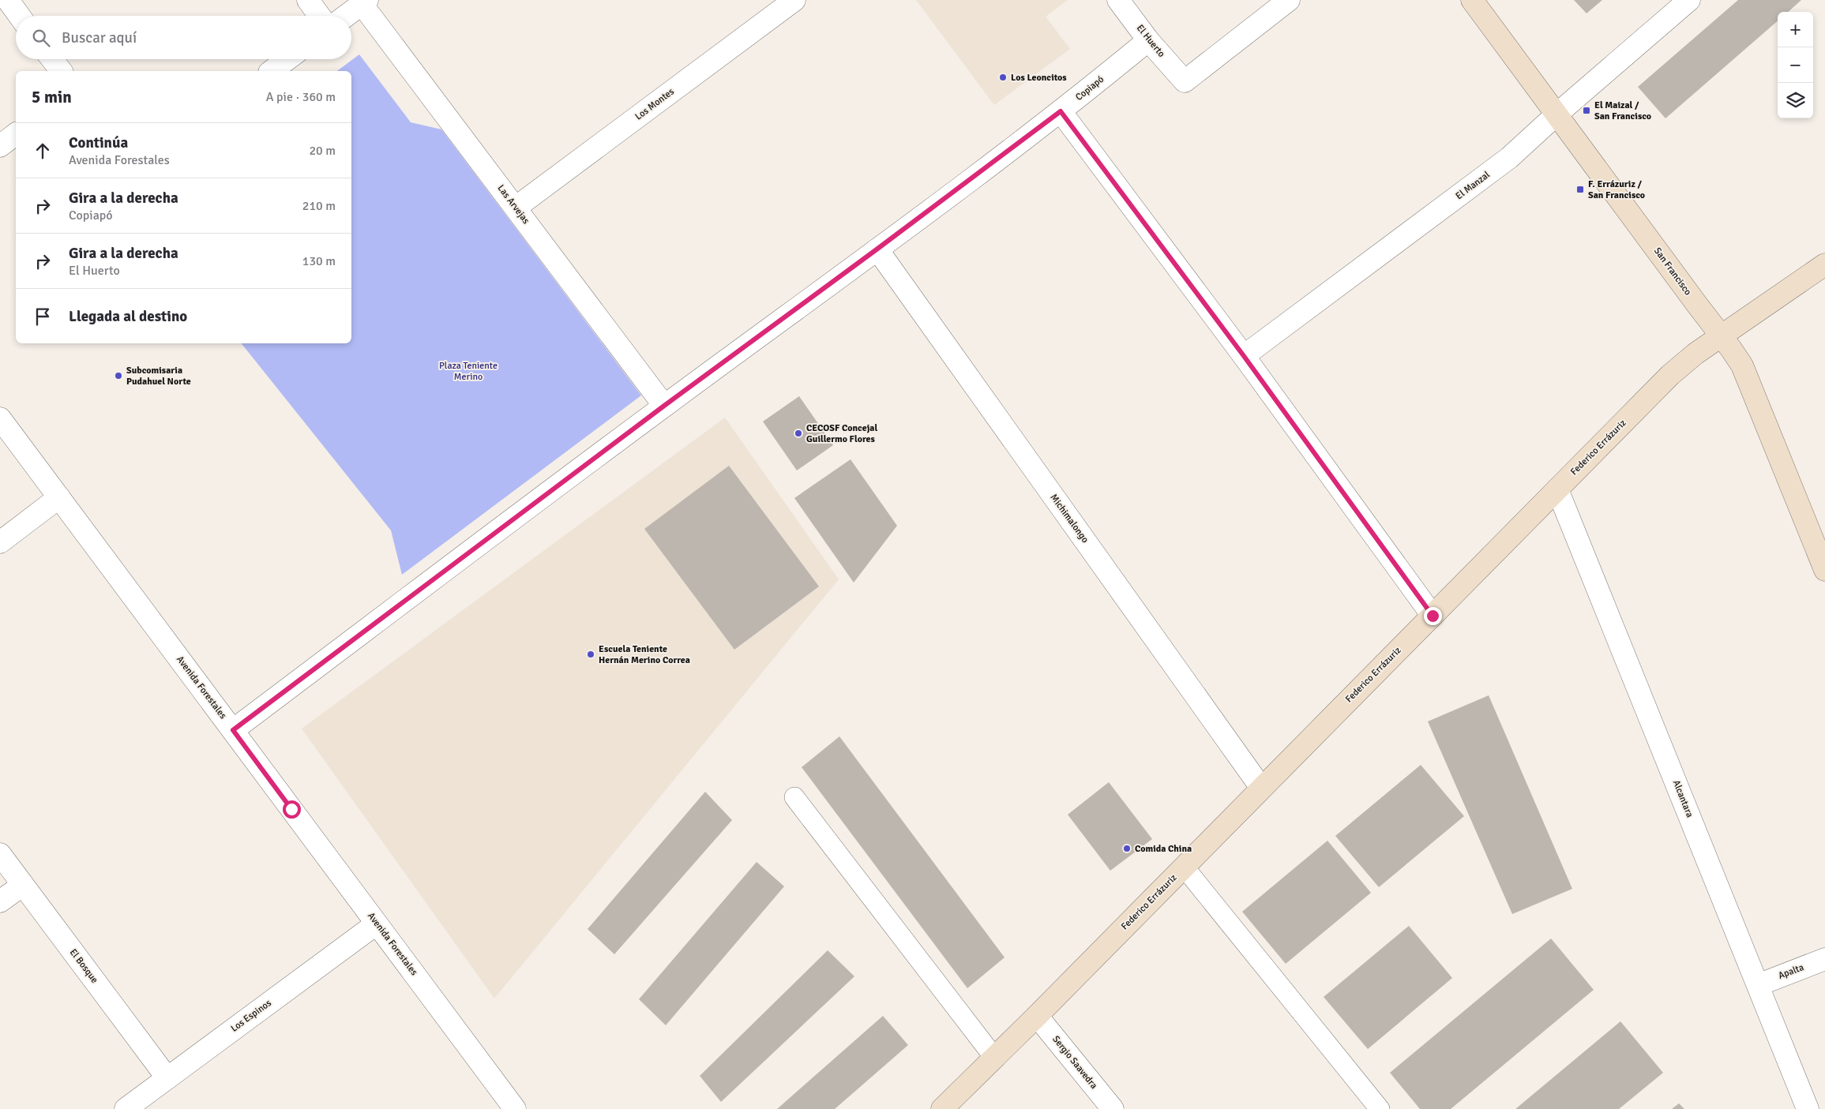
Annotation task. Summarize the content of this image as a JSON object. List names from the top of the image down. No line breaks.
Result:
{"streets":{"street":["El Huerto","Copiapó","Los Montes","El Manzal","Las Arvejas","San Francisco","Federico Errázuriz","Michimalongo","Avenida Forestales","Alcantara","El Bosque","Apalta","Los Espinos","Sergio Saavedra"]},"crossings":[["El Huerto","Copiapó"],["Copiapó","Las Arvejas"],["Copiapó","Michimalongo"],["Copiapó","Avenida Forestales"],["Los Montes","Las Arvejas"],["El Manzal","San Francisco"],["San Francisco","Federico Errázuriz"],["Federico Errázuriz","Michimalongo"],["Federico Errázuriz","Alcantara"],["Federico Errázuriz","Sergio Saavedra"],["Avenida Forestales","Los Espinos"],["Alcantara","Apalta"],["El Bosque","Los Espinos"]],"parks":["Plaza Teniente Merino"],"places":{"other":["Los Leoncitos","Subcomisaria Pudahuel Norte","CECOSF Concejal Guillermo Flores","Escuela Teniente Hernán Merino Correa","Comida China"],"transit":["El Maizal / San Francisco","F. Errázuriz / San Francisco"]},"page":{"map_buttons":["+","−"],"search":"Buscar aquí","heading":["5 min","A pie · 360 m"],"list":[["Continúa","Avenida Forestales","20 m"],["Gira a la derecha","Copiapó","210 m"],["Gira a la derecha","El Huerto","130 m"],"Llegada al destino"]}}
